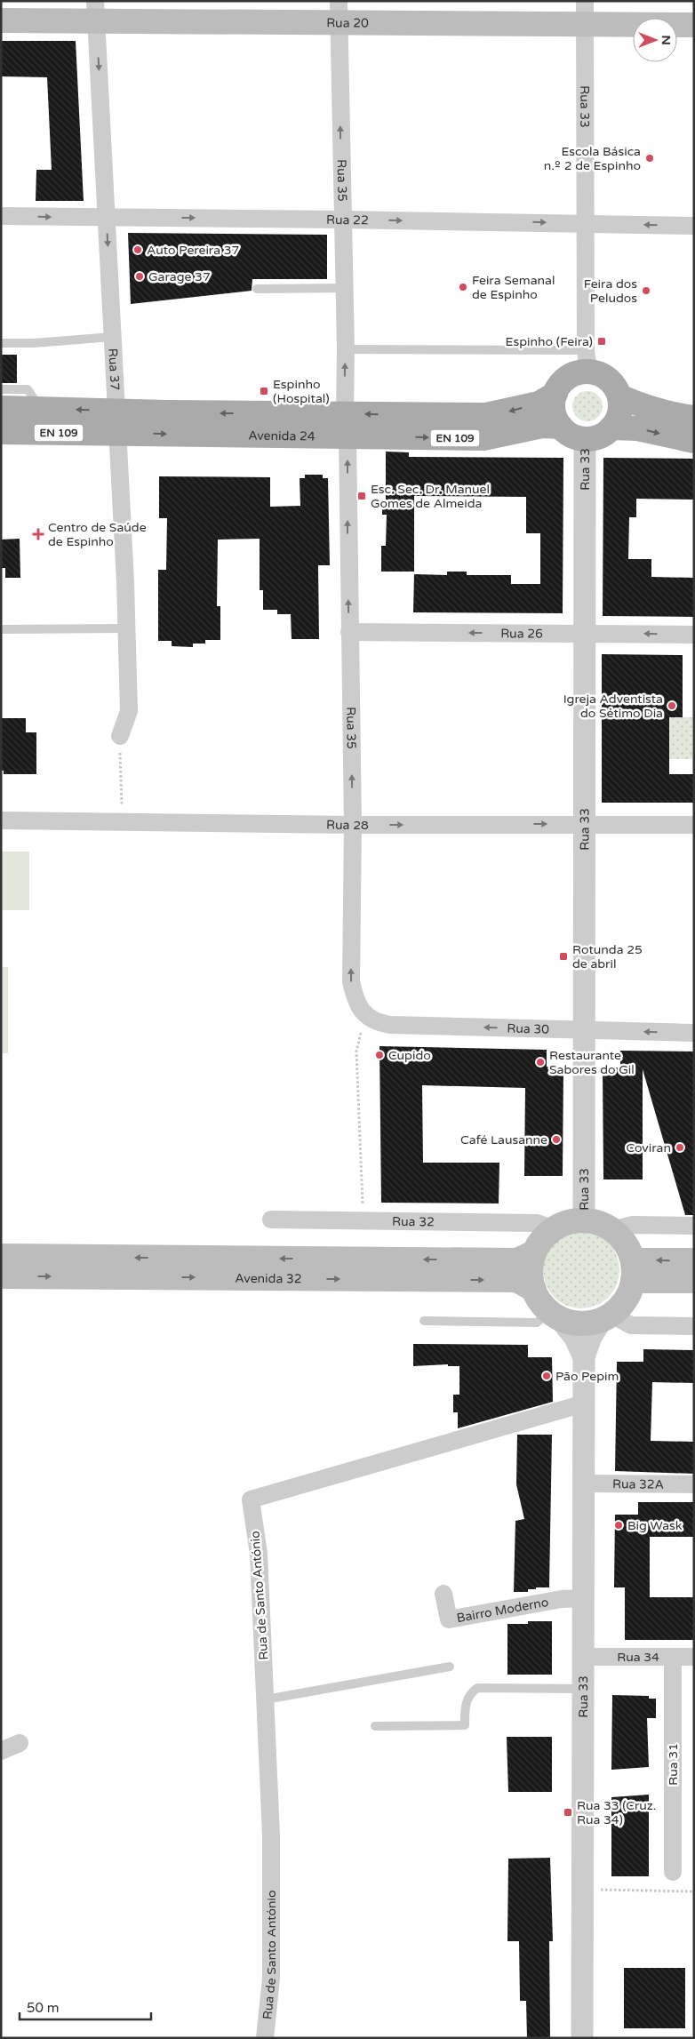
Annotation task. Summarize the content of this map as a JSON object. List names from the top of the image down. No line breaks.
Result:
{"streets":{"main road":["Rua 20","EN 109","Avenida 24","Avenida 32"],"street":["Rua 33","Rua 35","Rua 22","Rua 37","Rua 26","Rua 28","Rua 30","Rua 32","Rua 32A","Rua de Santo António","Bairro Moderno","Rua 34","Rua 31"]},"crossings":[["Rua 20","Rua 33"],["Rua 20","Rua 35"],["Rua 20","Rua 37"],["Rua 33","Rua 22"],["Rua 33","Avenida 24"],["Rua 33","Rua 26"],["Rua 33","Rua 28"],["Rua 33","Rua 30"],["Rua 33","Rua 32"],["Rua 33","Avenida 32"],["Rua 33","Rua 32A"],["Rua 33","Rua de Santo António"],["Rua 33","Bairro Moderno"],["Rua 33","Rua 34"],["Rua 35","Rua 22"],["Rua 35","Avenida 24"],["Rua 35","Rua 26"],["Rua 35","Rua 28"],["Rua 35","Rua 30"],["Rua 22","Rua 37"],["Rua 37","Avenida 24"],["Rua 32","Avenida 32"],["Rua 34","Rua 31"]],"one_way":["Rua 35","Rua 37","Rua 26","Rua 30"],"places":{"other":["Escola Básica n.º 2 de Espinho","Auto Pereira 37","Garage 37","Feira Semanal de Espinho","Feira dos Peludos","Igreja Adventista do Sétimo Dia","Cupido","Restaurante Sabores do Gil","Café Lausanne","Coviran","Pão Pepim","Big Wask"],"transit":["Espinho (Feira)","Espinho (Hospital)","Esc. Sec. Dr. Manuel Gomes de Almeida","Rotunda 25 de abril","Rua 33 (Cruz. Rua 34)"],"health":["Centro de Saúde de Espinho"]},"scale_bar":"50 m","north":"right"}
